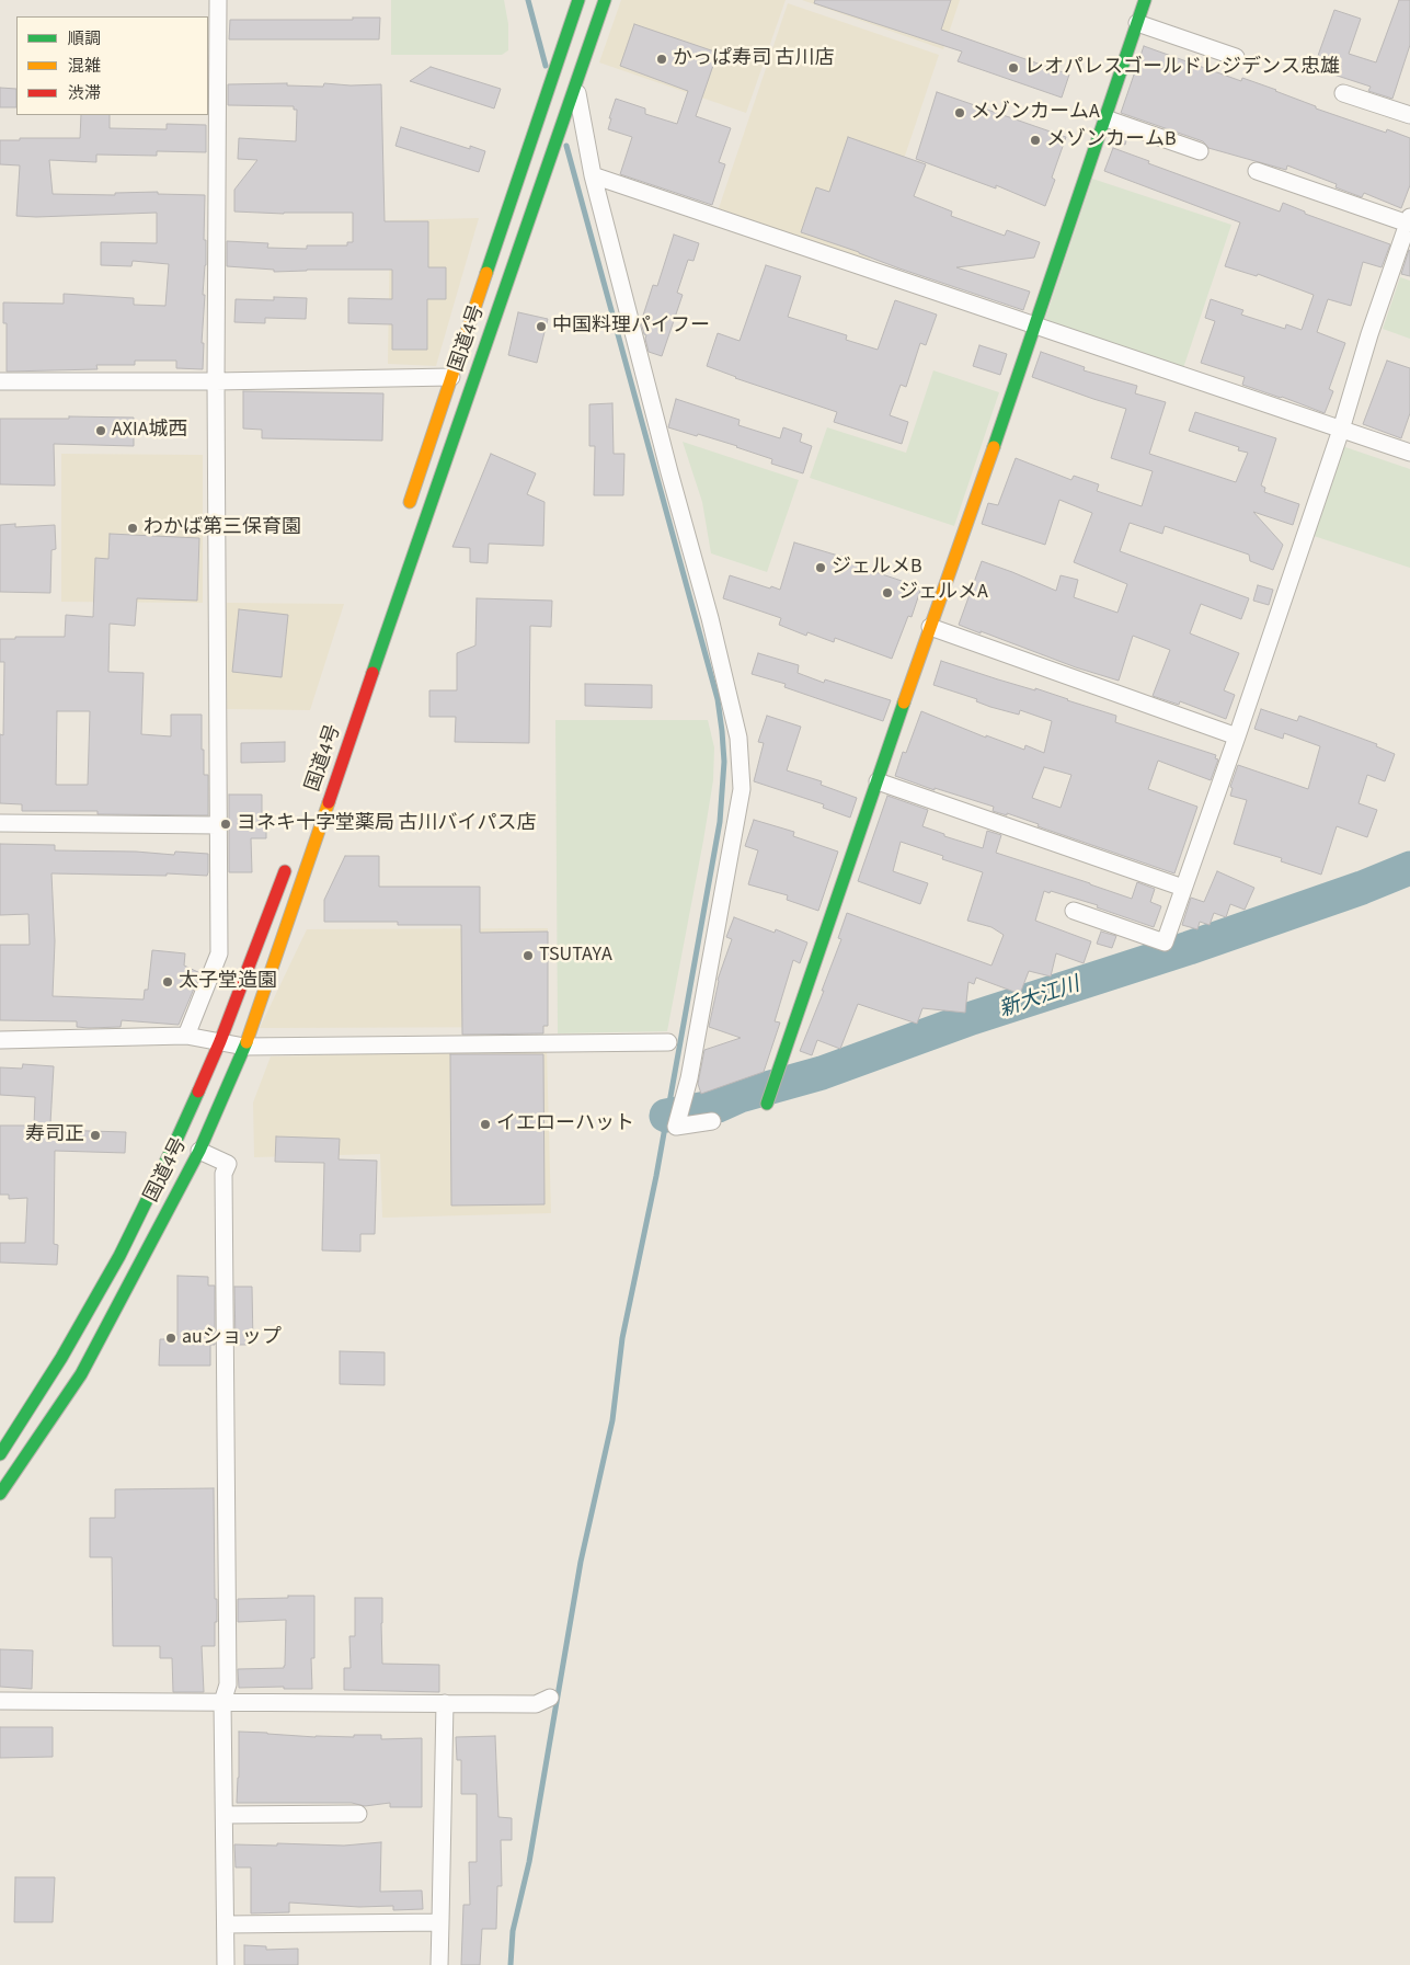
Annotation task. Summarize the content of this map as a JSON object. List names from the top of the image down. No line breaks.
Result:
{"streets":{"main road":["国道4号"]},"water":["新大江川"],"places":["かっぱ寿司 古川店","レオパレスゴールドレジデンス忠雄","メゾンカームA","メゾンカームB","中国料理パイフー","AXIA城西","わかば第三保育園","ジェルメB","ジェルメA","ヨネキ十字堂薬局 古川バイパス店","TSUTAYA","太子堂造園","イエローハット","寿司正","auショップ"],"legend":["順調","混雑","渋滞"]}
